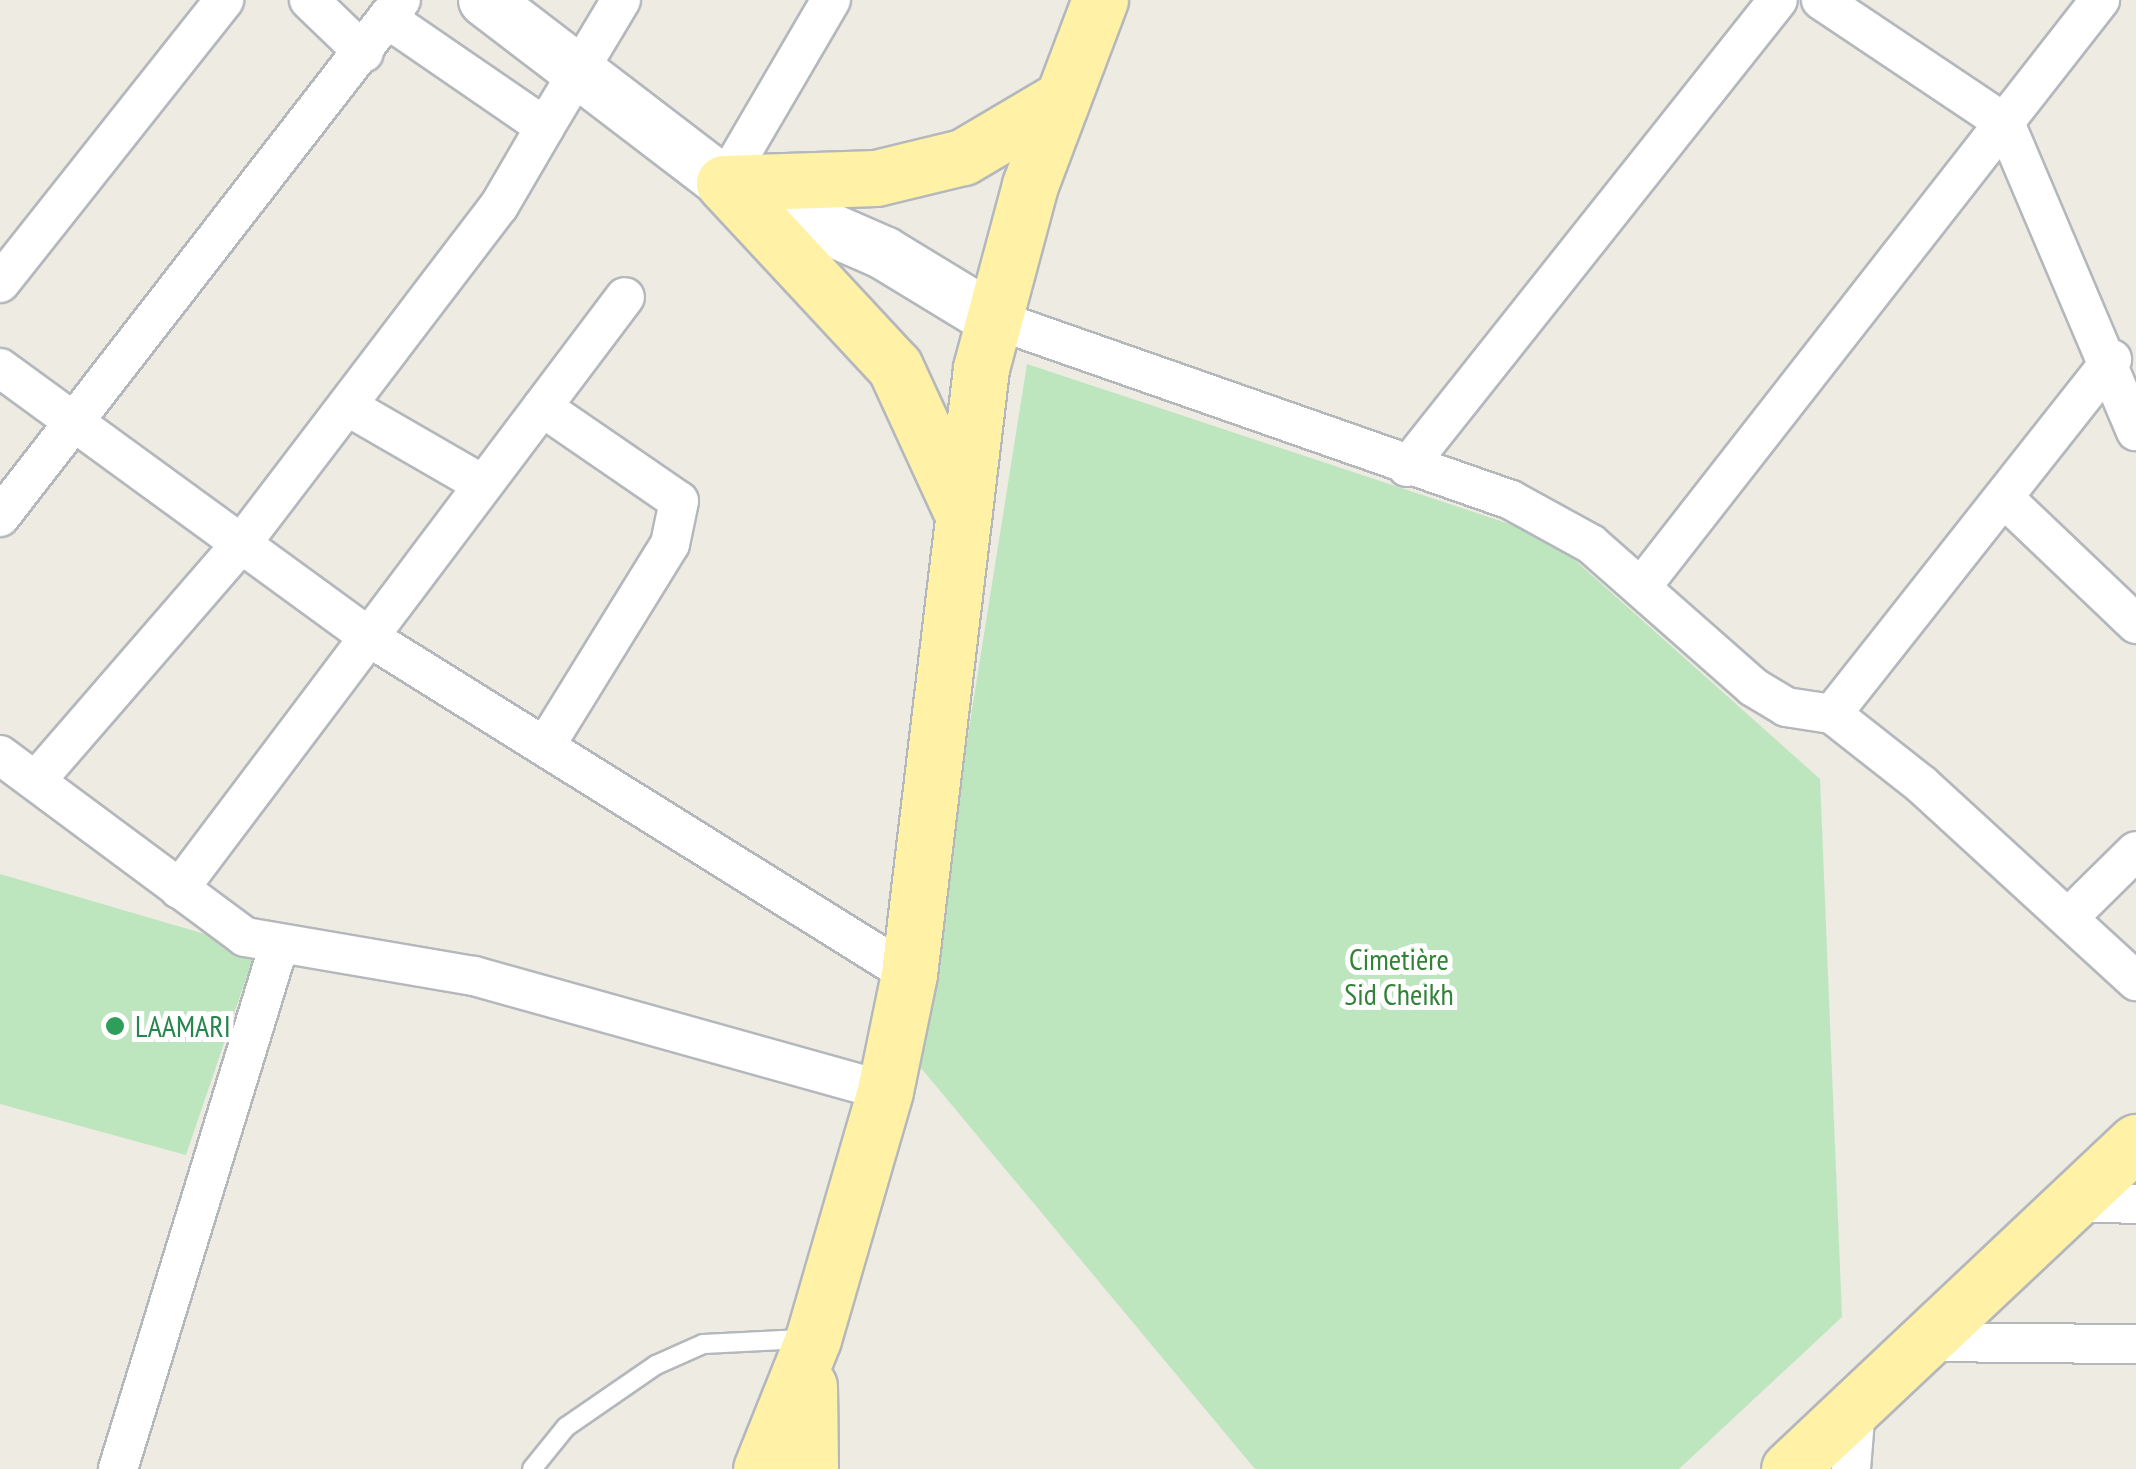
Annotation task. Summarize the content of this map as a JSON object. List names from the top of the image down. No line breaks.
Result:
{"parks":["Cimetière Sid Cheikh"],"places":["LAAMARI"]}
